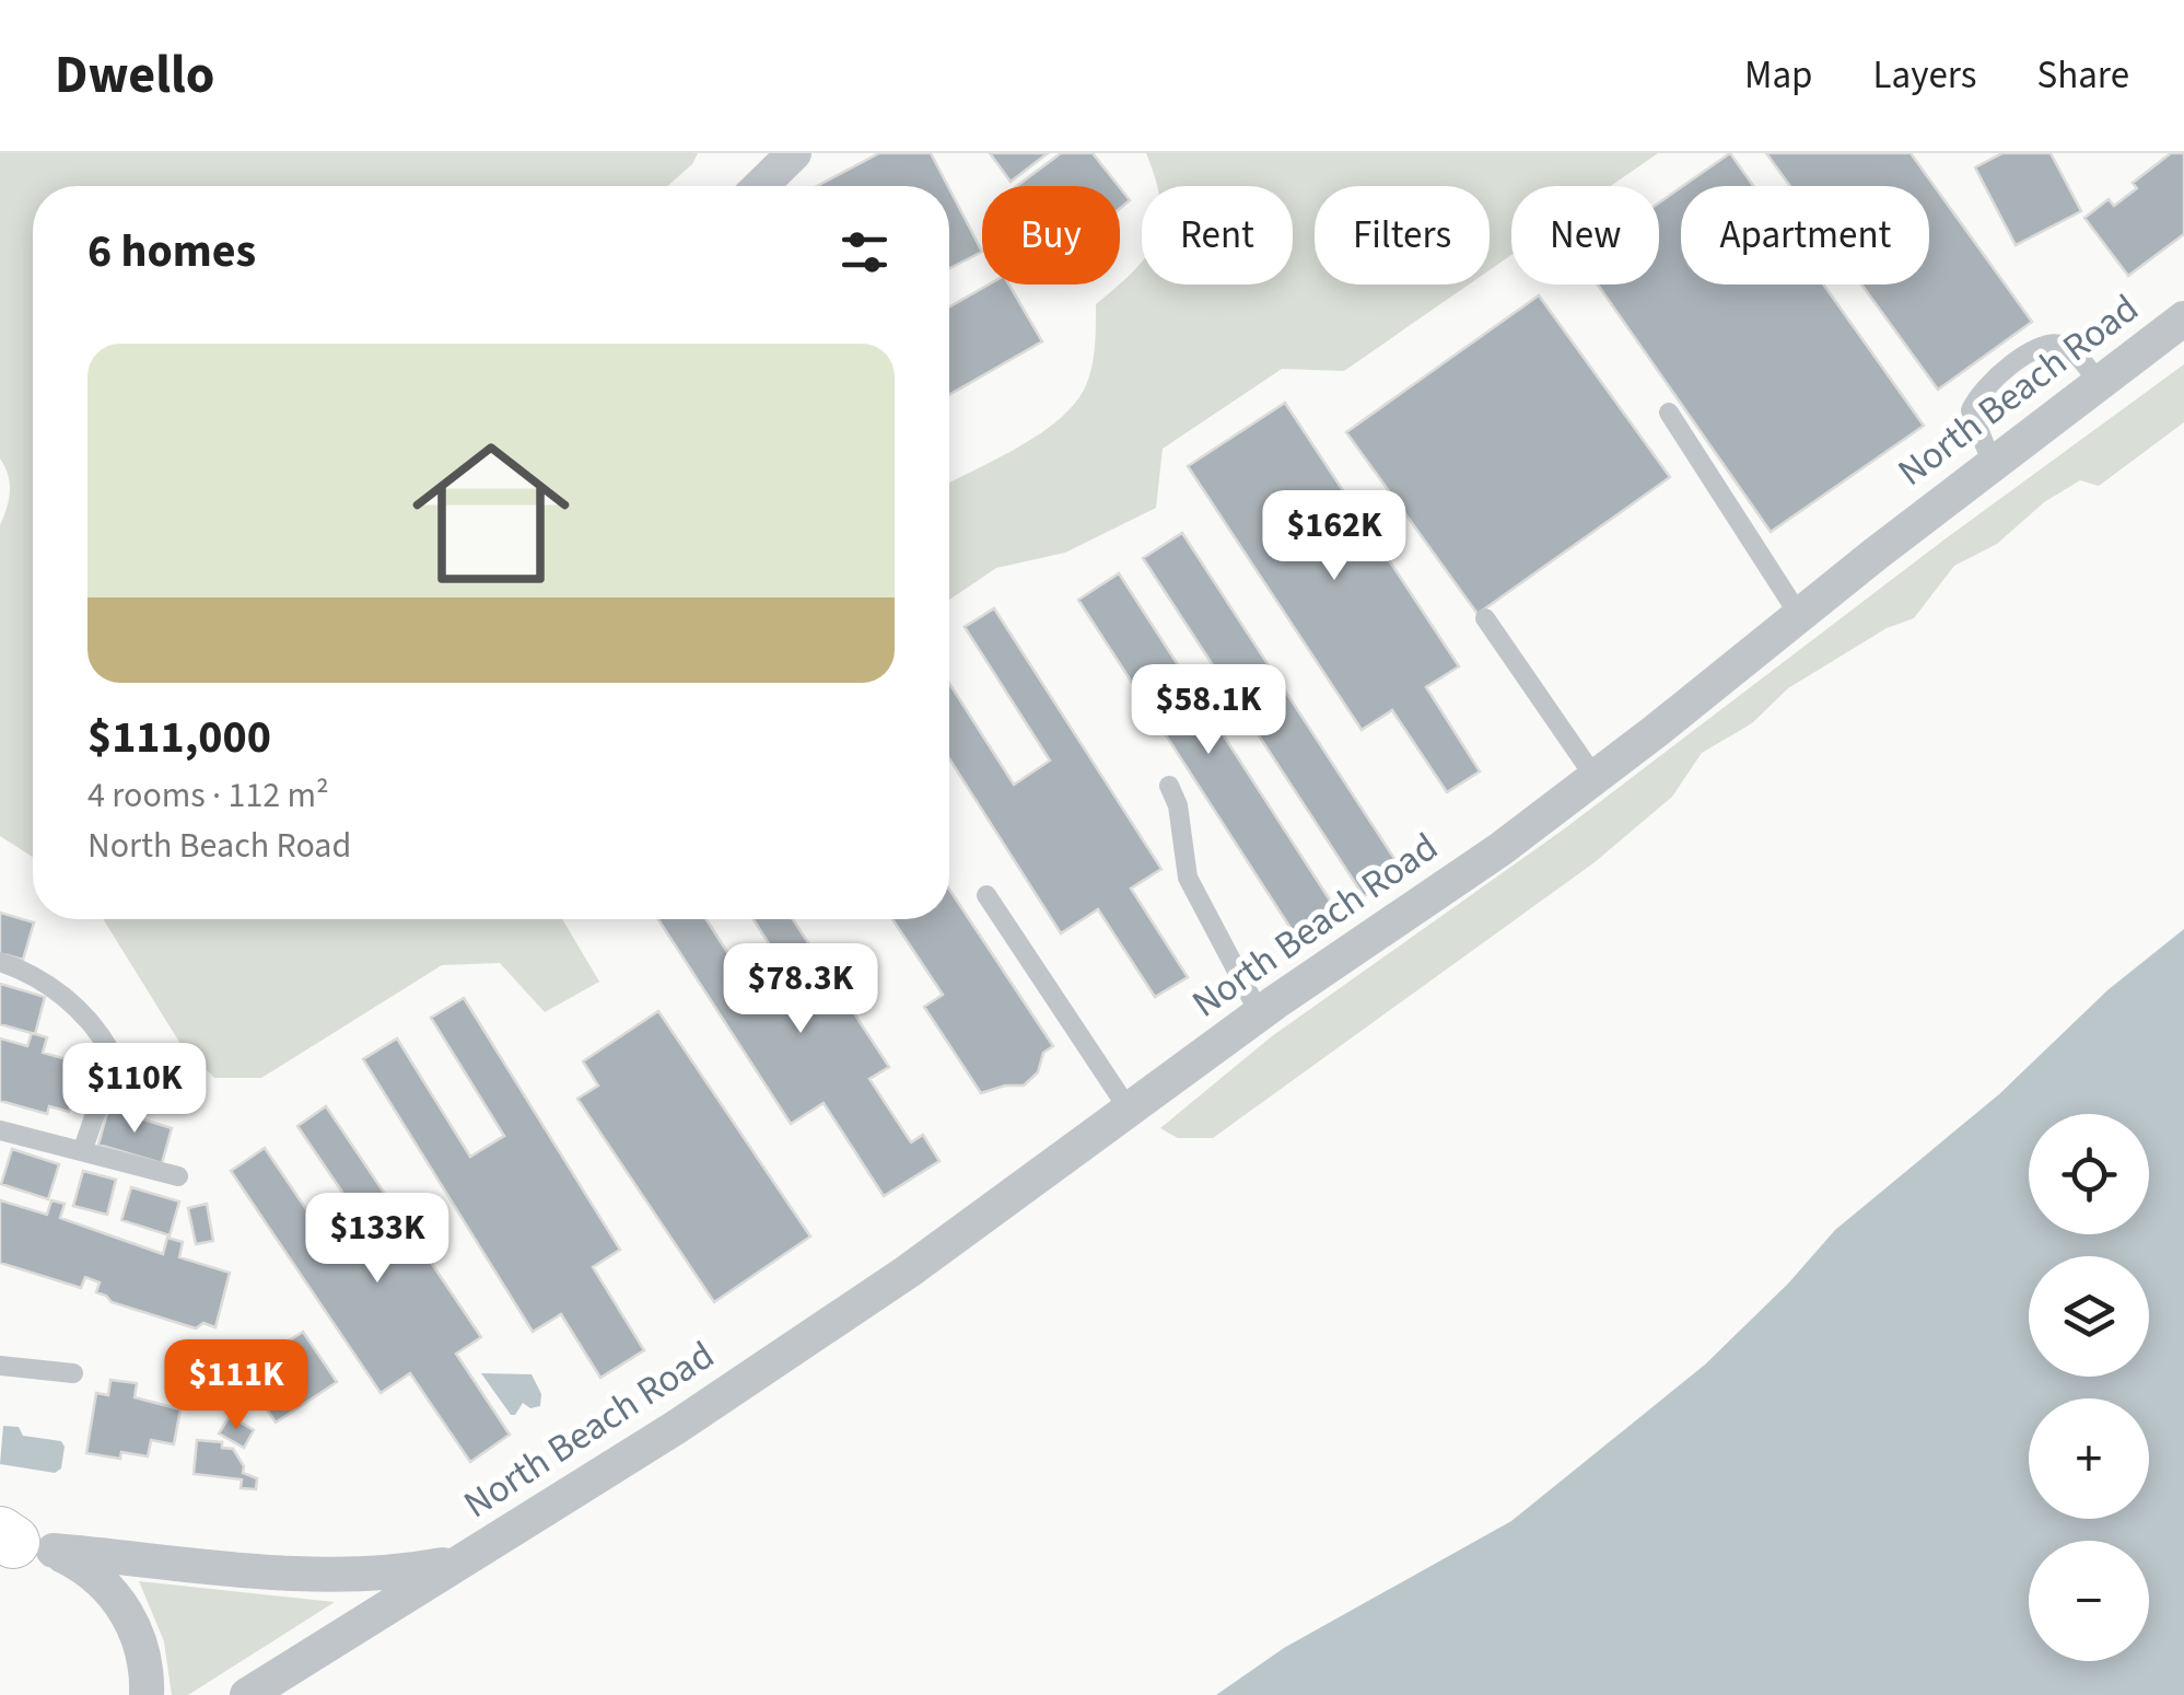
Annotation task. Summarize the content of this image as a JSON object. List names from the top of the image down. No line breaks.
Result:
{"streets":{"street":["North Beach Road"]},"page":{"header":"Dwello","nav":["Map","Layers","Share"],"chip":["Buy","Rent","Filters","New","Apartment"],"heading":"6 homes","list":[{"name":"$111,000","note":"4 rooms · 112 m² · North Beach Road"}],"price":["$162K","$58.1K","$78.3K","$110K","$133K","$111K"],"map_buttons":["+","−"]}}
